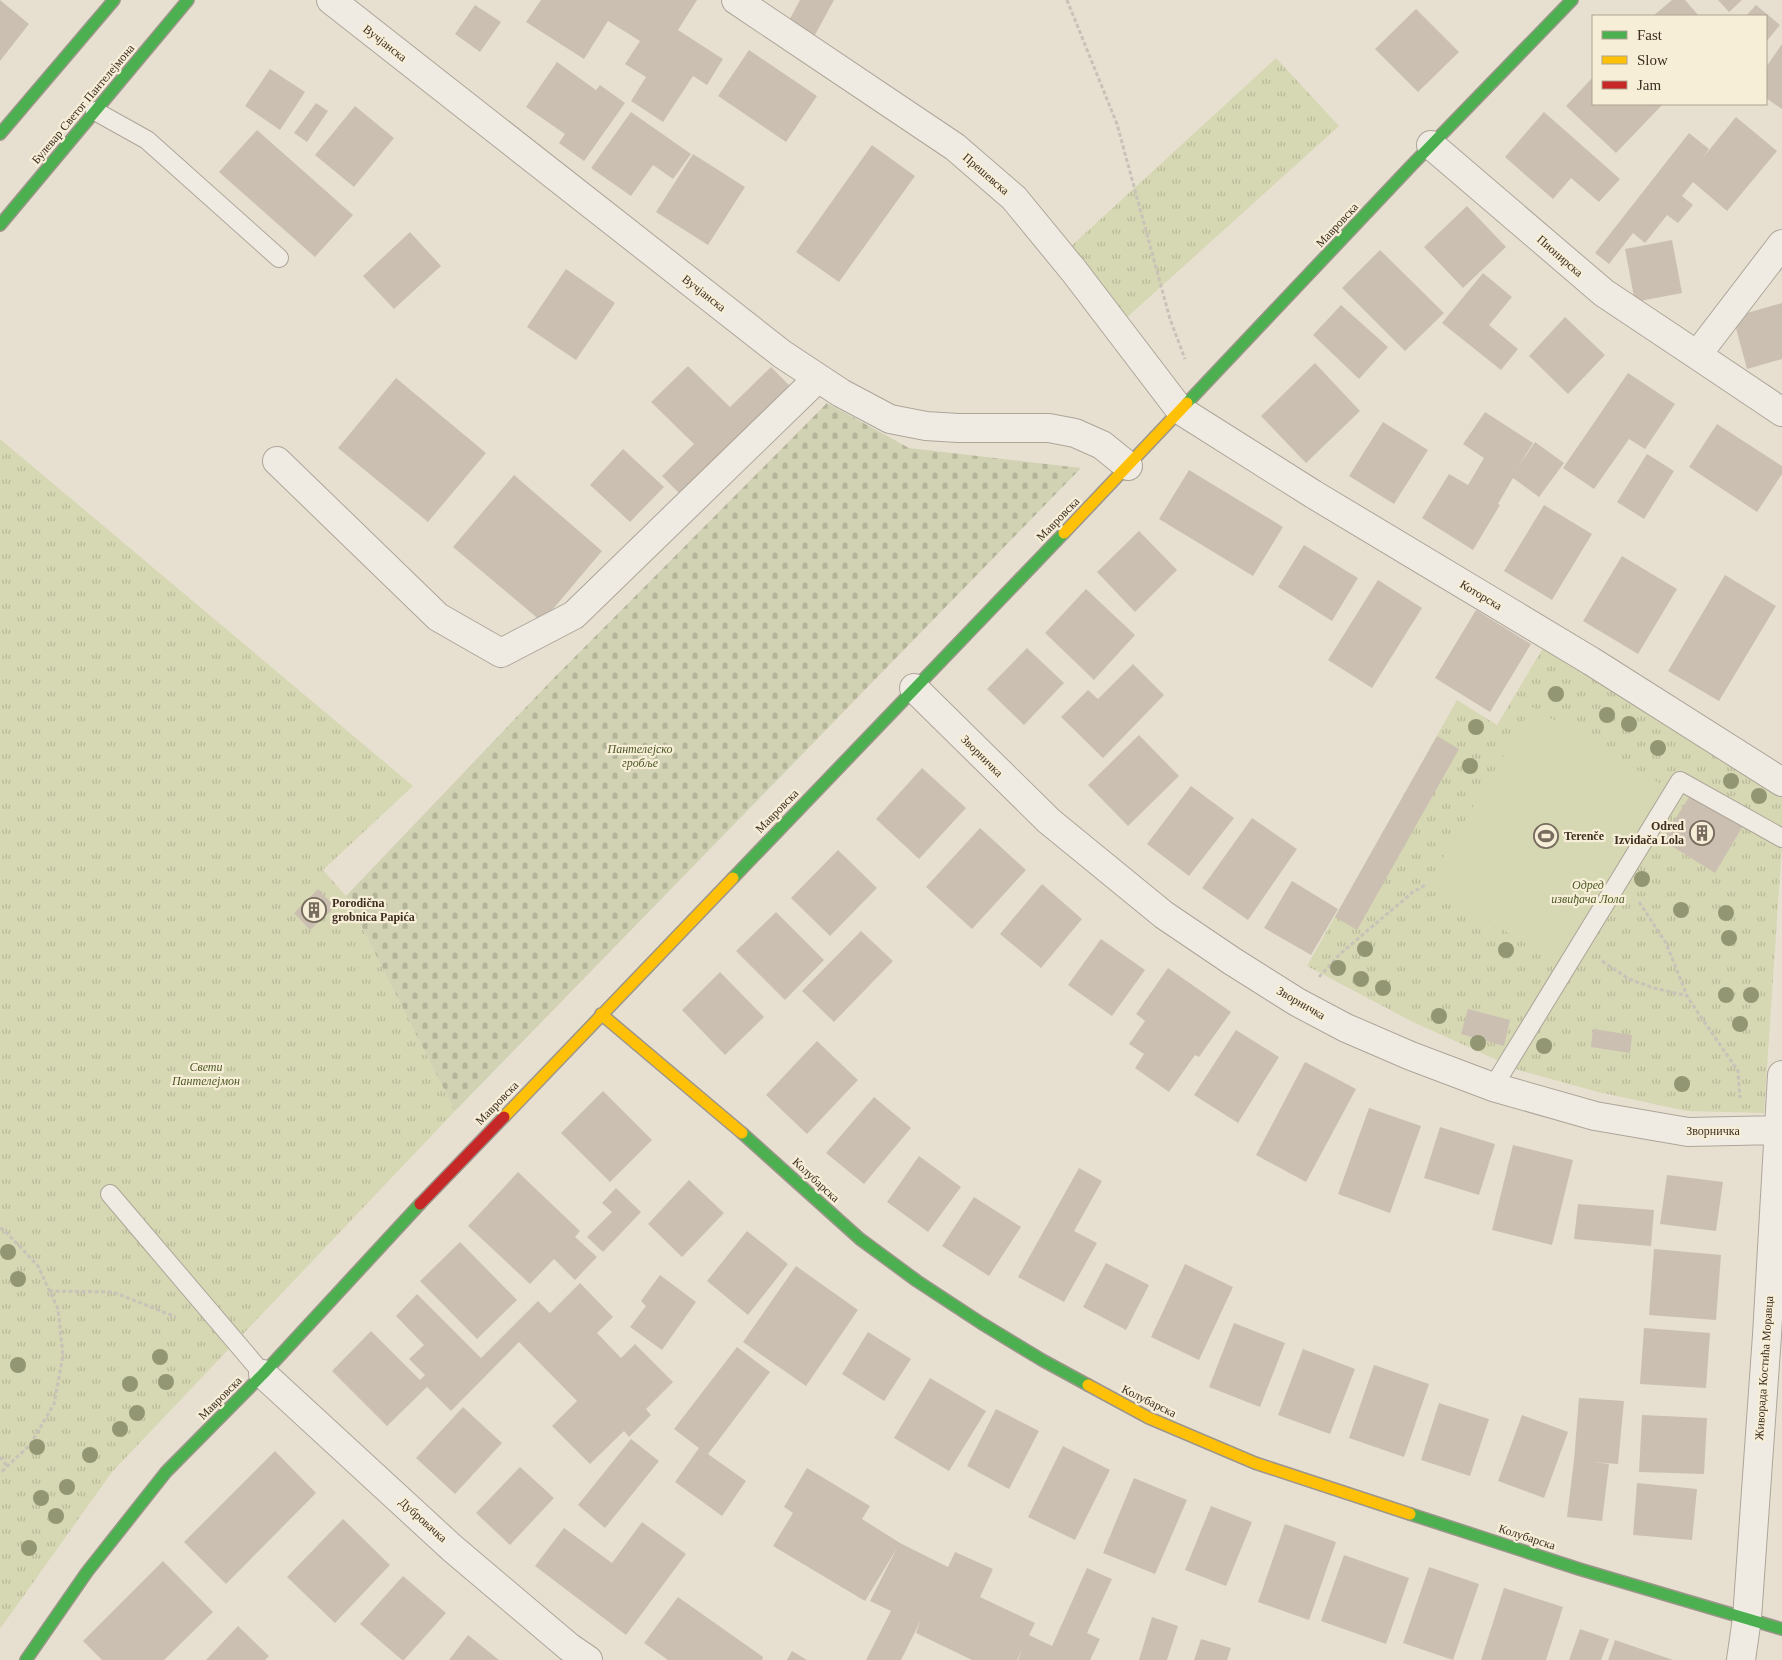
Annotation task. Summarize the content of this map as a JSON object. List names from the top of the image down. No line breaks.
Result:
{"streets":{"street":["Вучјанска","Булевар Светог Пантелејмона","Прешевска","Мавровска","Пионирска","Которска","Зворничка","Колубарска","Живорада Костића Моравца","Дубровачка"]},"crossings":[["Вучјанска","Мавровска"],["Прешевска","Мавровска"],["Прешевска","Которска"],["Мавровска","Пионирска"],["Мавровска","Которска"],["Мавровска","Зворничка"],["Мавровска","Колубарска"],["Мавровска","Дубровачка"],["Зворничка","Живорада Костића Моравца"],["Колубарска","Живорада Костића Моравца"]],"parks":["Пантелејско гробље","Одред извиђача Лола","Свети Пантелејмон"],"places":{"building":["Odred Izviđača Lola","Porodična grobnica Papića"],"sports":["Terenče"]},"legend":["Fast","Slow","Jam"]}
